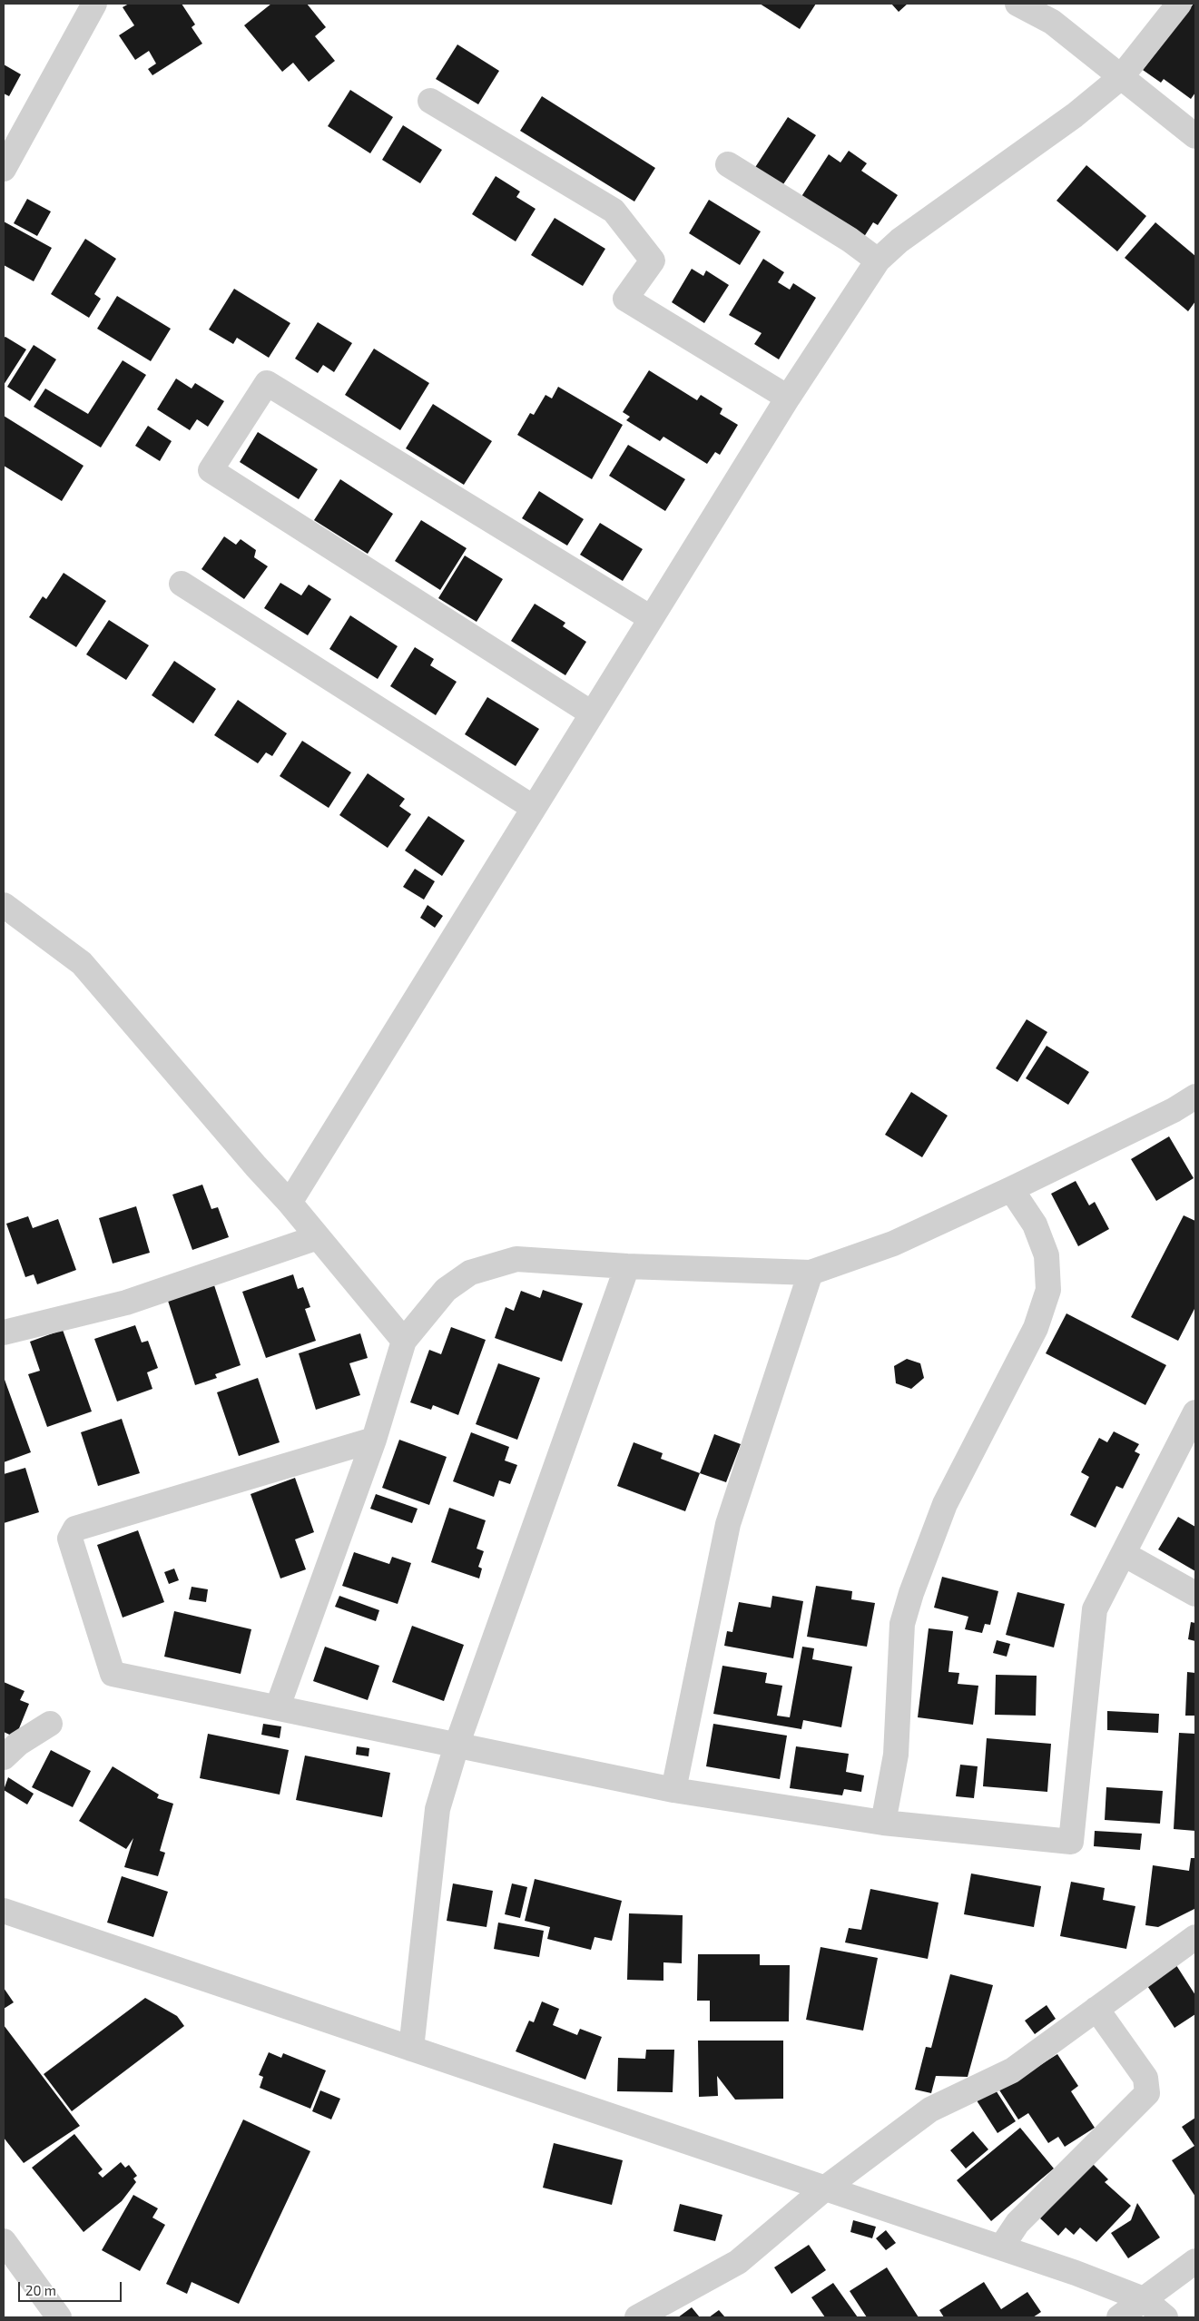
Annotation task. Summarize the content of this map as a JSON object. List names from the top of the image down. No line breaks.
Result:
{"scale_bar":"20 m"}
